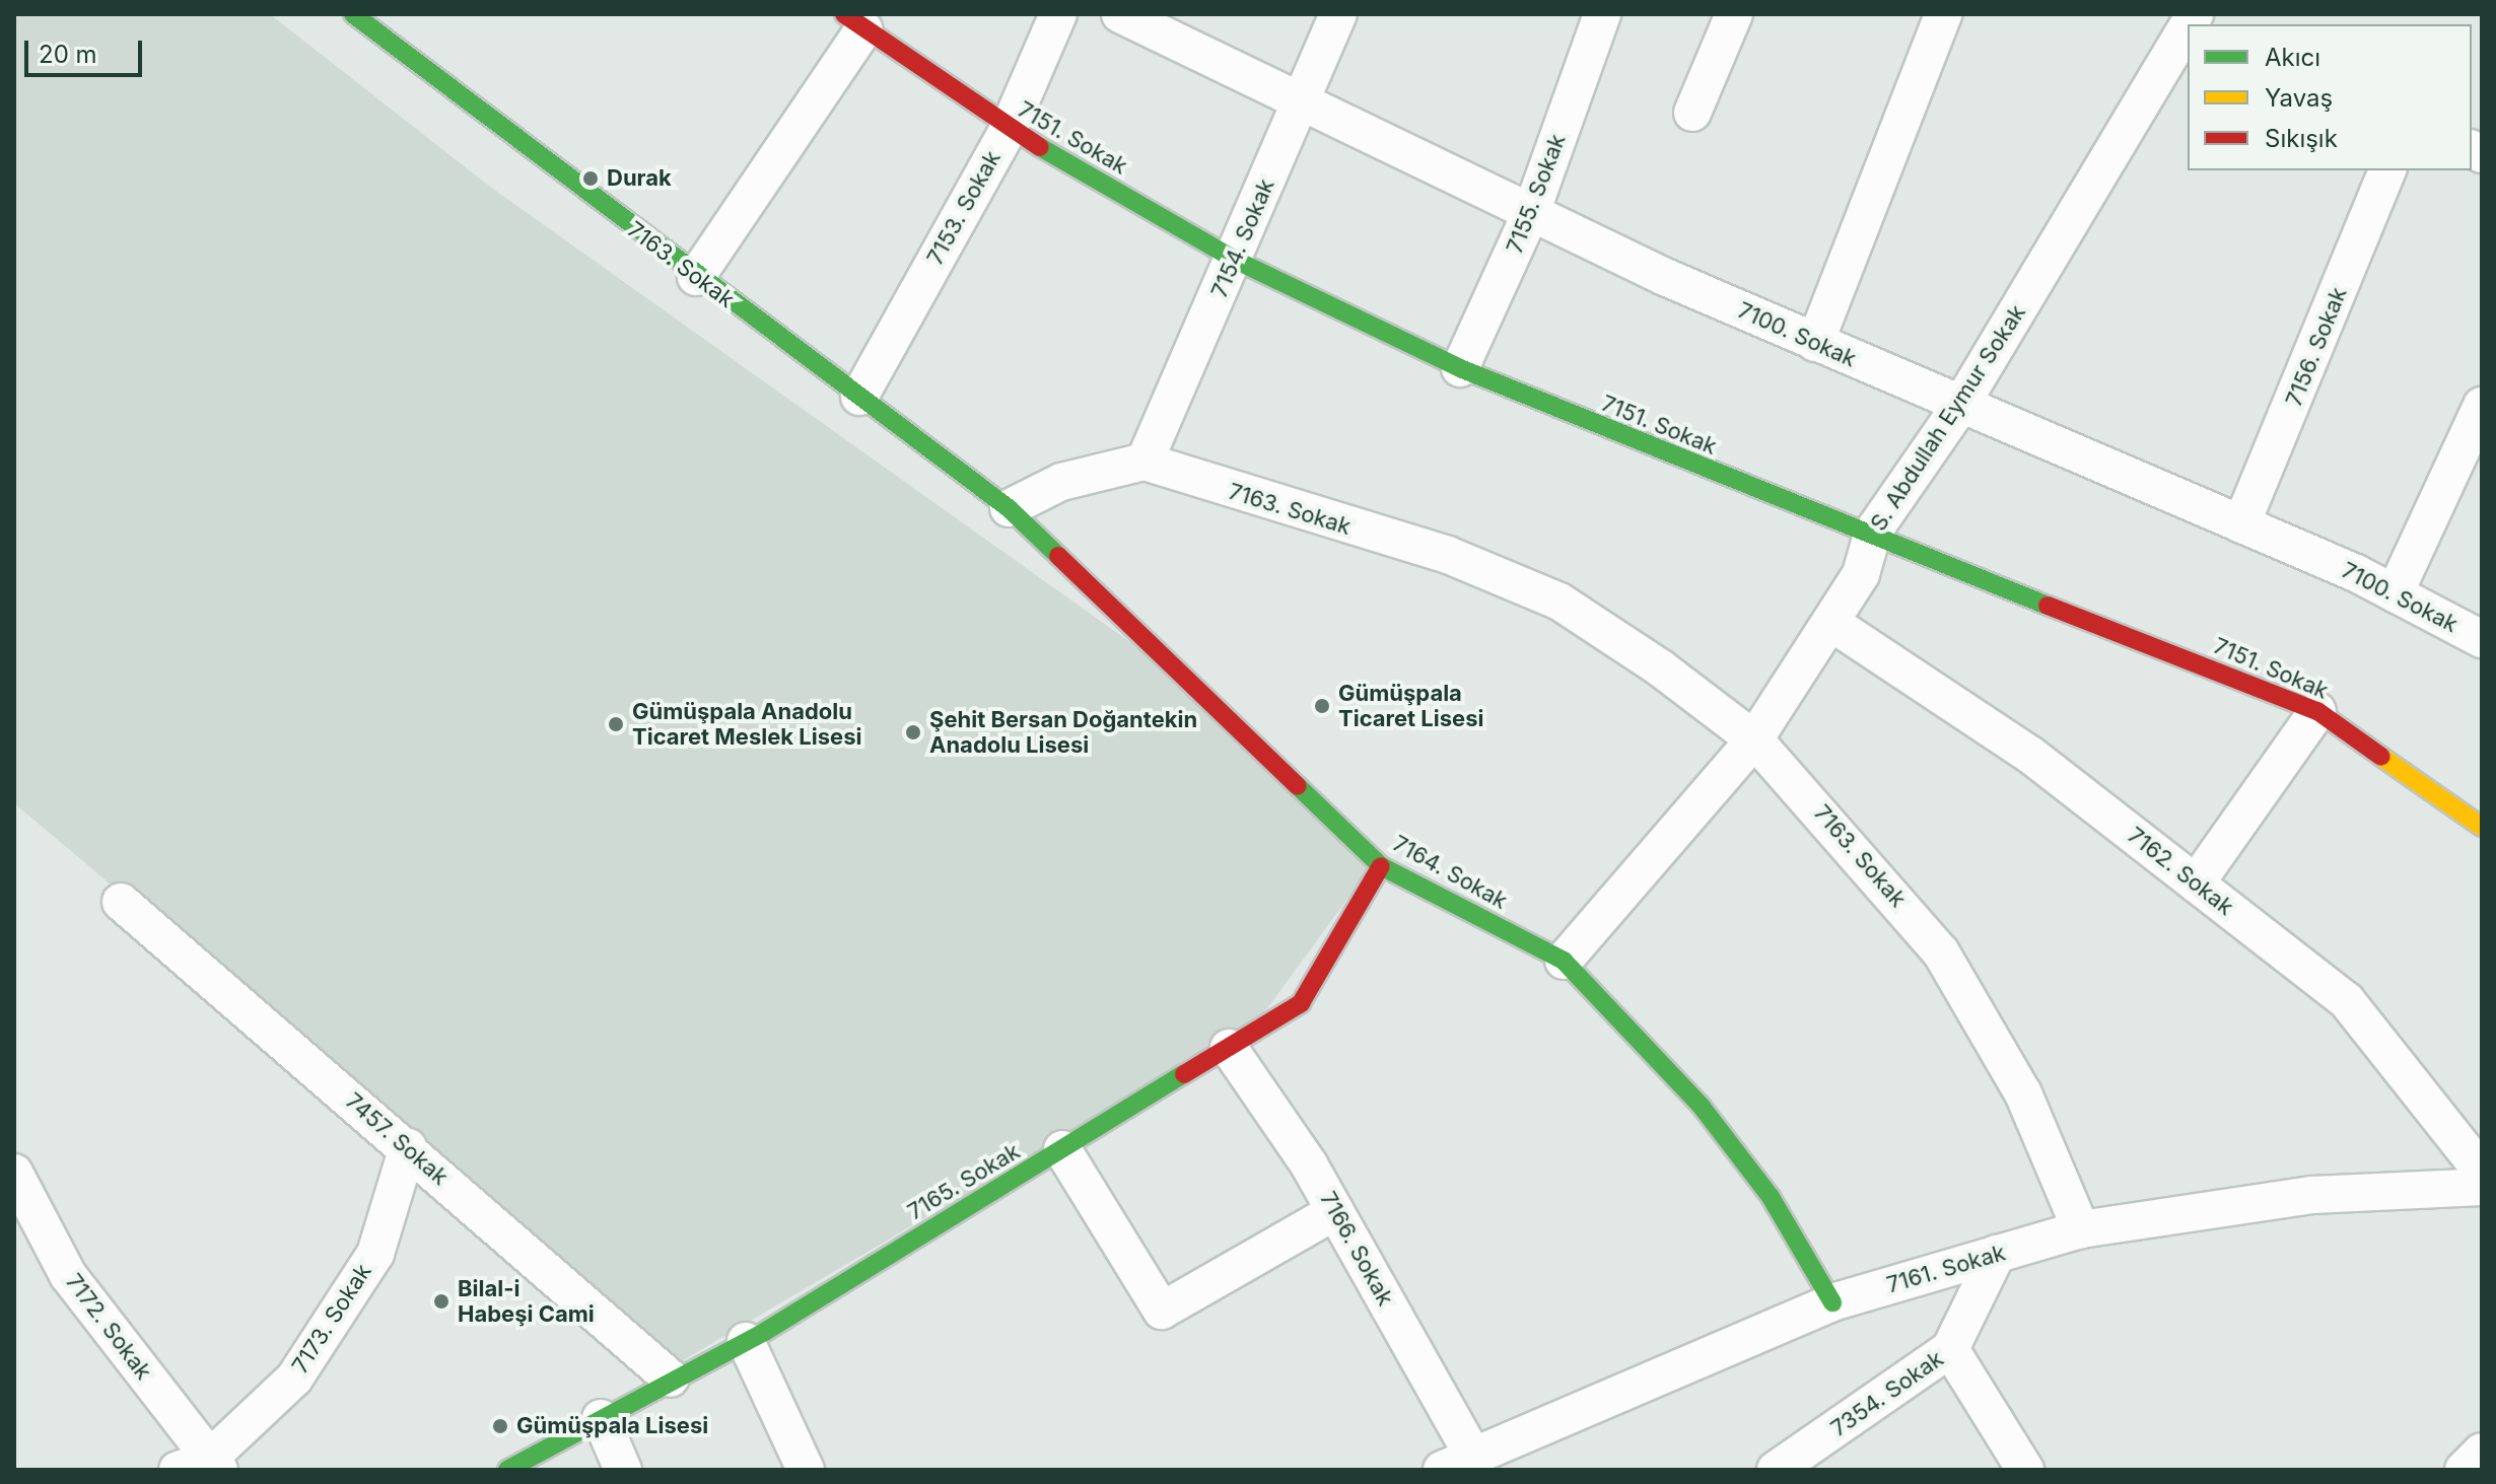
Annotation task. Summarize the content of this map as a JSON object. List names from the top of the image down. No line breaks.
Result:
{"streets":{"street":["7151. Sokak","7155. Sokak","7153. Sokak","7154. Sokak","7163. Sokak","7100. Sokak","7156. Sokak","S. Abdullah Eymur Sokak","7162. Sokak","7164. Sokak","7457. Sokak","7165. Sokak","7166. Sokak","7161. Sokak","7173. Sokak","7172. Sokak","7354. Sokak"]},"crossings":[["7151. Sokak","7155. Sokak"],["7151. Sokak","7153. Sokak"],["7151. Sokak","7154. Sokak"],["7151. Sokak","S. Abdullah Eymur Sokak"],["7155. Sokak","7100. Sokak"],["7153. Sokak","7163. Sokak"],["7154. Sokak","7163. Sokak"],["7154. Sokak","7100. Sokak"],["7163. Sokak","S. Abdullah Eymur Sokak"],["7163. Sokak","7164. Sokak"],["7163. Sokak","7161. Sokak"],["7100. Sokak","7156. Sokak"],["7100. Sokak","S. Abdullah Eymur Sokak"],["S. Abdullah Eymur Sokak","7162. Sokak"],["S. Abdullah Eymur Sokak","7164. Sokak"],["7164. Sokak","7165. Sokak"],["7164. Sokak","7161. Sokak"],["7457. Sokak","7165. Sokak"],["7457. Sokak","7173. Sokak"],["7165. Sokak","7166. Sokak"],["7166. Sokak","7161. Sokak"],["7161. Sokak","7354. Sokak"],["7173. Sokak","7172. Sokak"]],"places":["Durak","Gümüşpala Ticaret Lisesi","Gümüşpala Anadolu Ticaret Meslek Lisesi","Şehit Bersan Doğantekin Anadolu Lisesi","Bilal-i Habeşi Cami","Gümüşpala Lisesi"],"legend":["Akıcı","Yavaş","Sıkışık"],"scale_bar":"20 m"}
